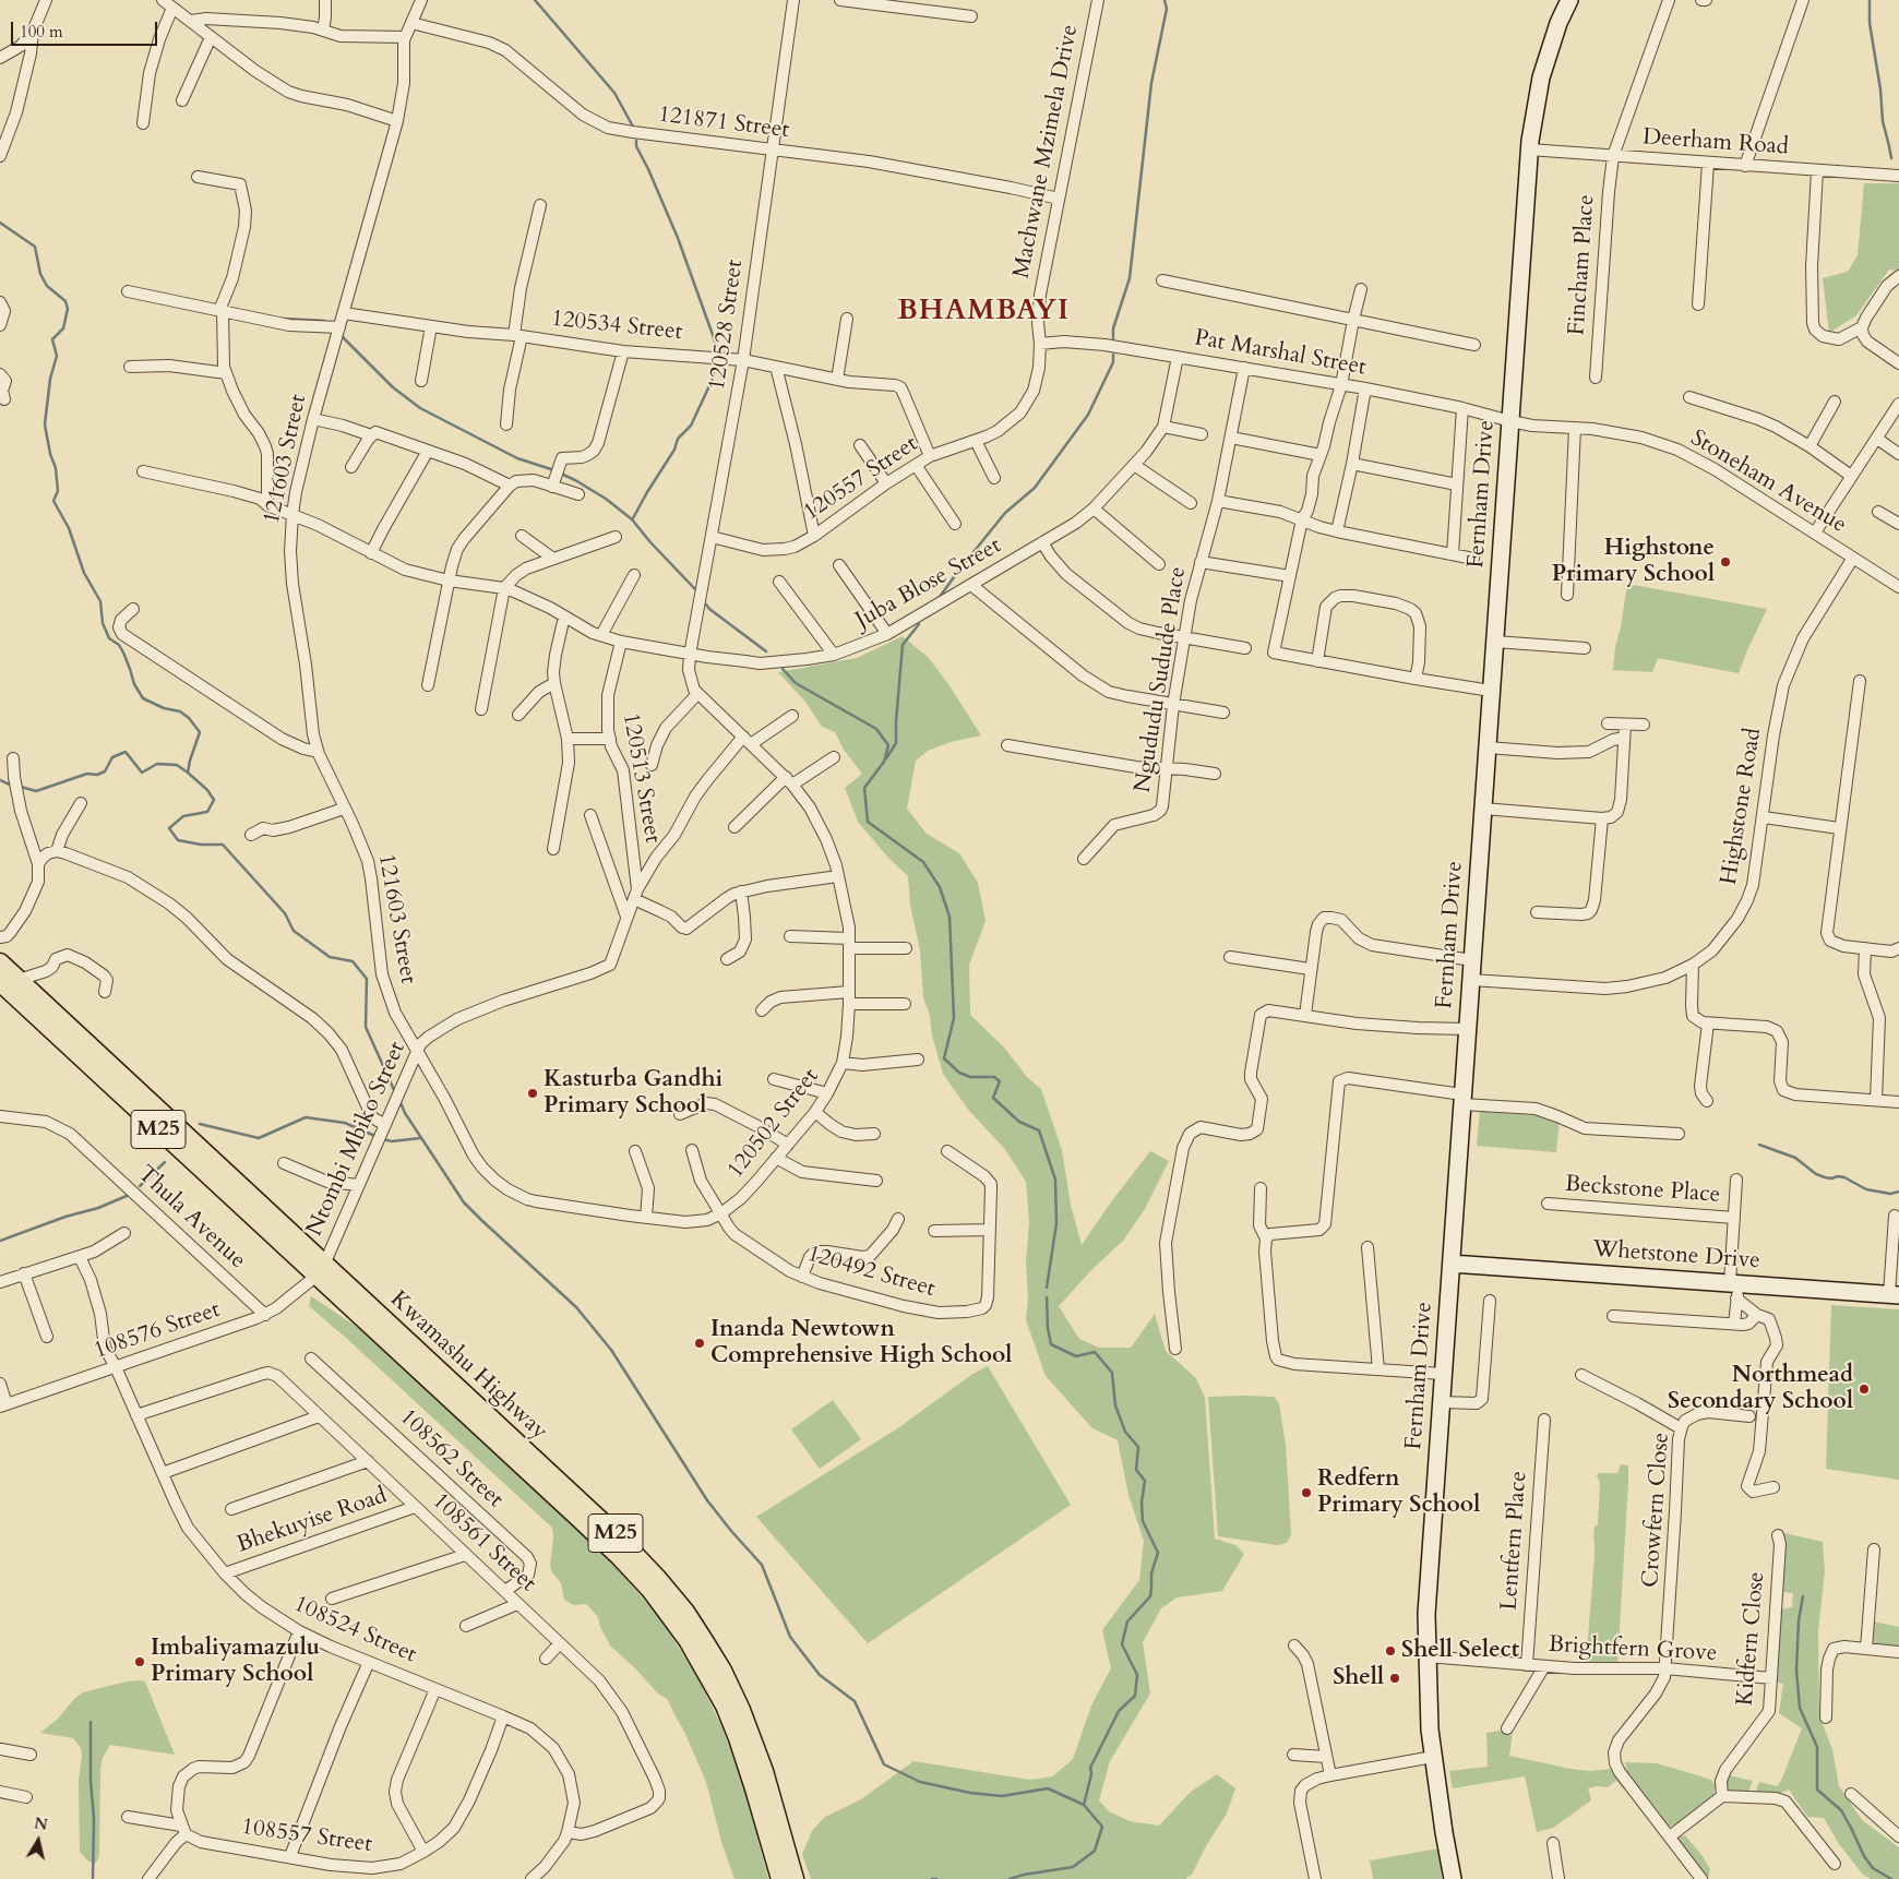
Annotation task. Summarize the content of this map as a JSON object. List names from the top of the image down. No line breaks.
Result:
{"streets":{"main road":["M25","Kwamashu Highway"],"street":["121871 Street","Deerham Road","Machwane Mzimela Drive","Fincham Place","120528 Street","120534 Street","Pat Marshal Street","121603 Street","120557 Street","Stoneham Avenue","Fernham Drive","Juba Blose Street","Ngududu Sudude Place","120513 Street","Highstone Road","120502 Street","Ntombi Mbiko Street","Beckstone Place","Thula Avenue","Whetstone Drive","120492 Street","108576 Street","108562 Street","Crowfern Close","Bhekuyise Road","Lentfern Place","108561 Street","108524 Street","Kidfern Close","Brightfern Grove","108557 Street"]},"crossings":[["121871 Street","Machwane Mzimela Drive"],["121871 Street","120528 Street"],["121871 Street","121603 Street"],["Deerham Road","Fincham Place"],["Deerham Road","Fernham Drive"],["Machwane Mzimela Drive","Pat Marshal Street"],["Machwane Mzimela Drive","120557 Street"],["120528 Street","120534 Street"],["120528 Street","120557 Street"],["120528 Street","Juba Blose Street"],["120528 Street","120502 Street"],["120534 Street","121603 Street"],["120534 Street","120557 Street"],["Pat Marshal Street","120557 Street"],["Pat Marshal Street","Stoneham Avenue"],["Pat Marshal Street","Fernham Drive"],["Pat Marshal Street","Juba Blose Street"],["Pat Marshal Street","Ngududu Sudude Place"],["121603 Street","Juba Blose Street"],["121603 Street","120502 Street"],["121603 Street","Ntombi Mbiko Street"],["Stoneham Avenue","Fernham Drive"],["Stoneham Avenue","Highstone Road"],["Fernham Drive","Highstone Road"],["Fernham Drive","Whetstone Drive"],["Fernham Drive","Brightfern Grove"],["Juba Blose Street","120513 Street"],["Juba Blose Street","120502 Street"],["120502 Street","Ntombi Mbiko Street"],["120502 Street","120492 Street"],["Ntombi Mbiko Street","108576 Street"],["Ntombi Mbiko Street","Kwamashu Highway"],["Beckstone Place","Whetstone Drive"],["Thula Avenue","108576 Street"],["108576 Street","Kwamashu Highway"],["108576 Street","108524 Street"],["108562 Street","108561 Street"],["Crowfern Close","Brightfern Grove"],["Bhekuyise Road","108561 Street"],["Bhekuyise Road","108524 Street"],["Lentfern Place","Brightfern Grove"],["108561 Street","108524 Street"],["108524 Street","108557 Street"],["Kidfern Close","Brightfern Grove"]],"districts":["BHAMBAYI"],"places":["Highstone Primary School","Kasturba Gandhi Primary School","Inanda Newtown Comprehensive High School","Northmead Secondary School","Redfern Primary School","Shell Select","Imbaliyamazulu Primary School","Shell"],"scale_bar":"100 m","north":"top"}
